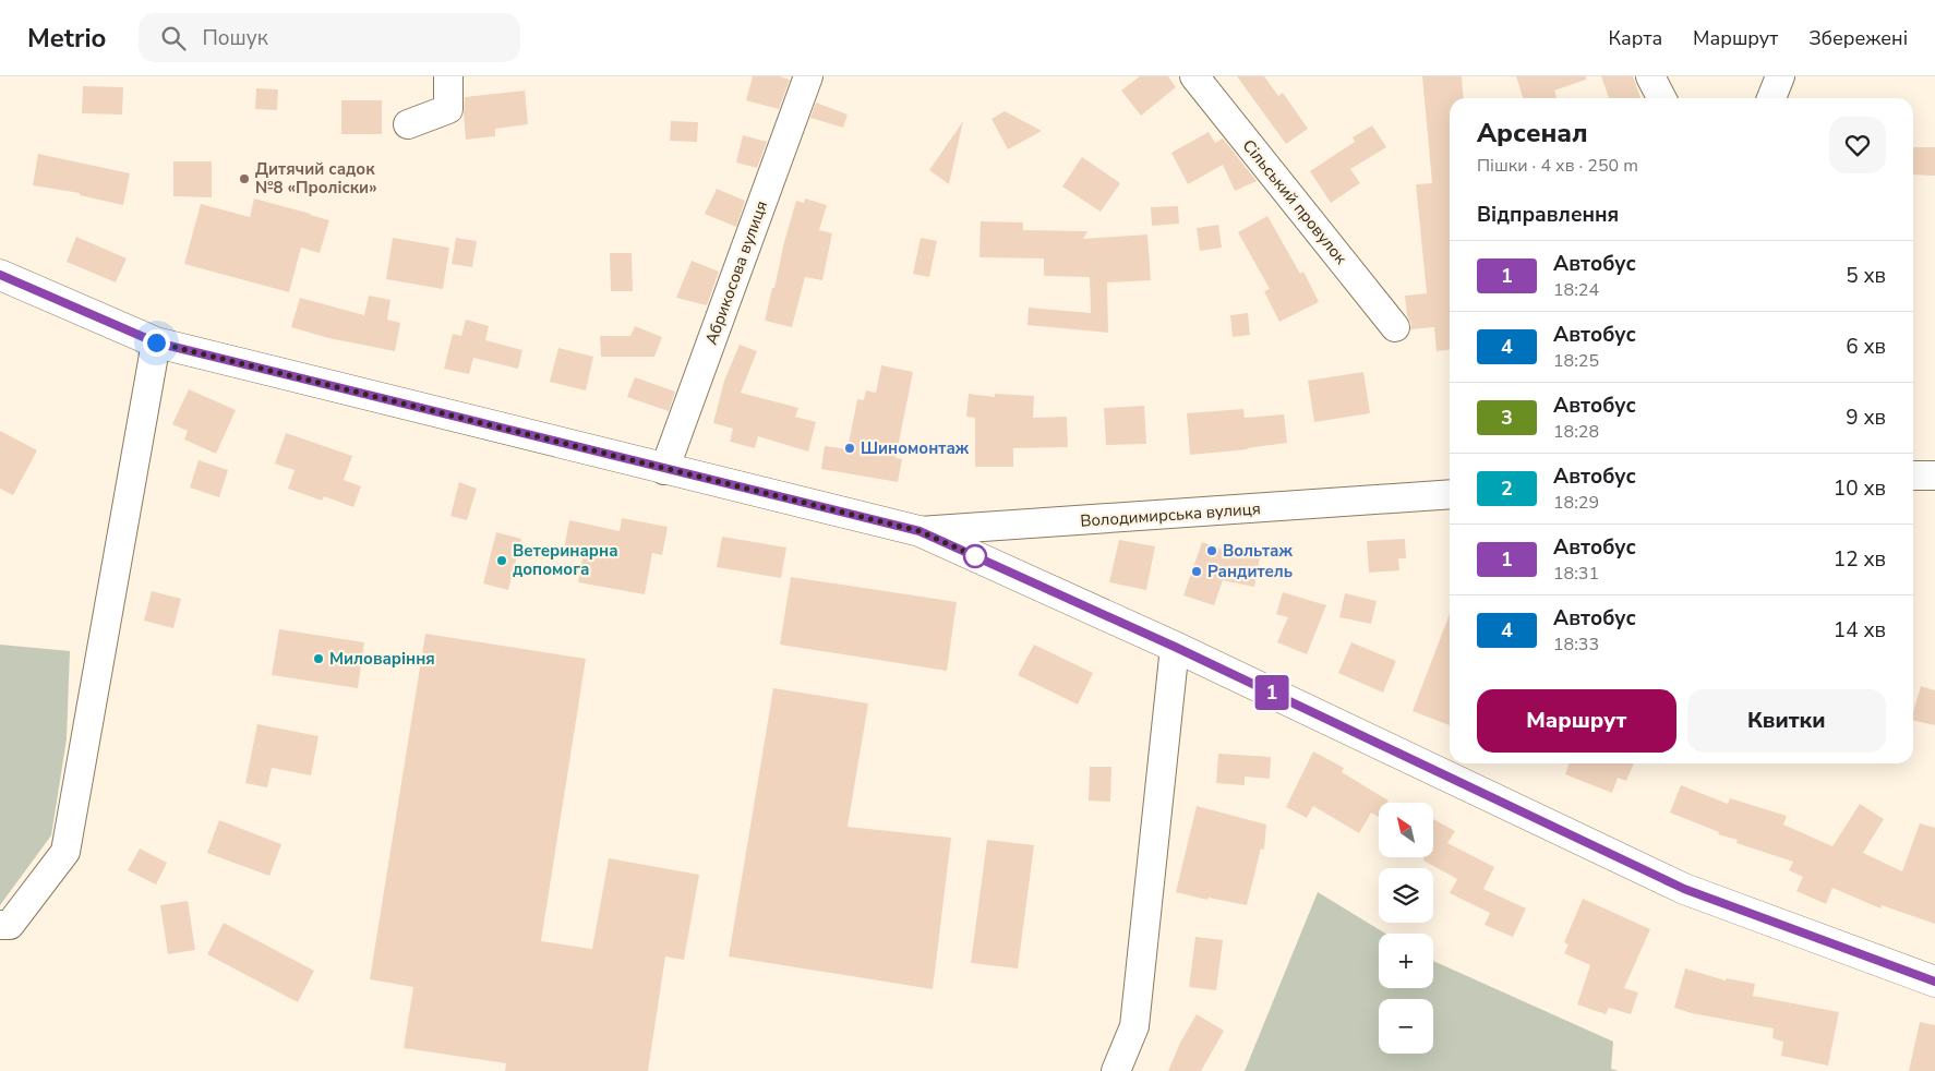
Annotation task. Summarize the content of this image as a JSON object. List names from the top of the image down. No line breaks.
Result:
{"streets":{"main road":["Володимирська вулиця"],"street":["Сільський провулок","Абрикосова вулиця"]},"crossings":[["Абрикосова вулиця","Володимирська вулиця"]],"places":["Дитячий садок №8 «Проліски»","Шиномонтаж","Вольтаж","Ветеринарна допомога","Рандитель","Миловаріння"],"lines":["bus line 1"],"north":"top left","page":{"header":"Metrio","search":"Пошук","nav":["Карта","Маршрут","Збережені"],"on_map":"1","heading":[["Арсенал","Пішки · 4 хв · 250 m"],"Відправлення"],"list":[{"mark":"1","name":"Автобус","note":"18:24","value":"5 хв"},{"mark":"4","name":"Автобус","note":"18:25","value":"6 хв"},{"mark":"3","name":"Автобус","note":"18:28","value":"9 хв"},{"mark":"2","name":"Автобус","note":"18:29","value":"10 хв"},{"mark":"1","name":"Автобус","note":"18:31","value":"12 хв"},{"mark":"4","name":"Автобус","note":"18:33","value":"14 хв"}],"buttons":["Маршрут","Квитки"],"map_buttons":["+","−"]}}
